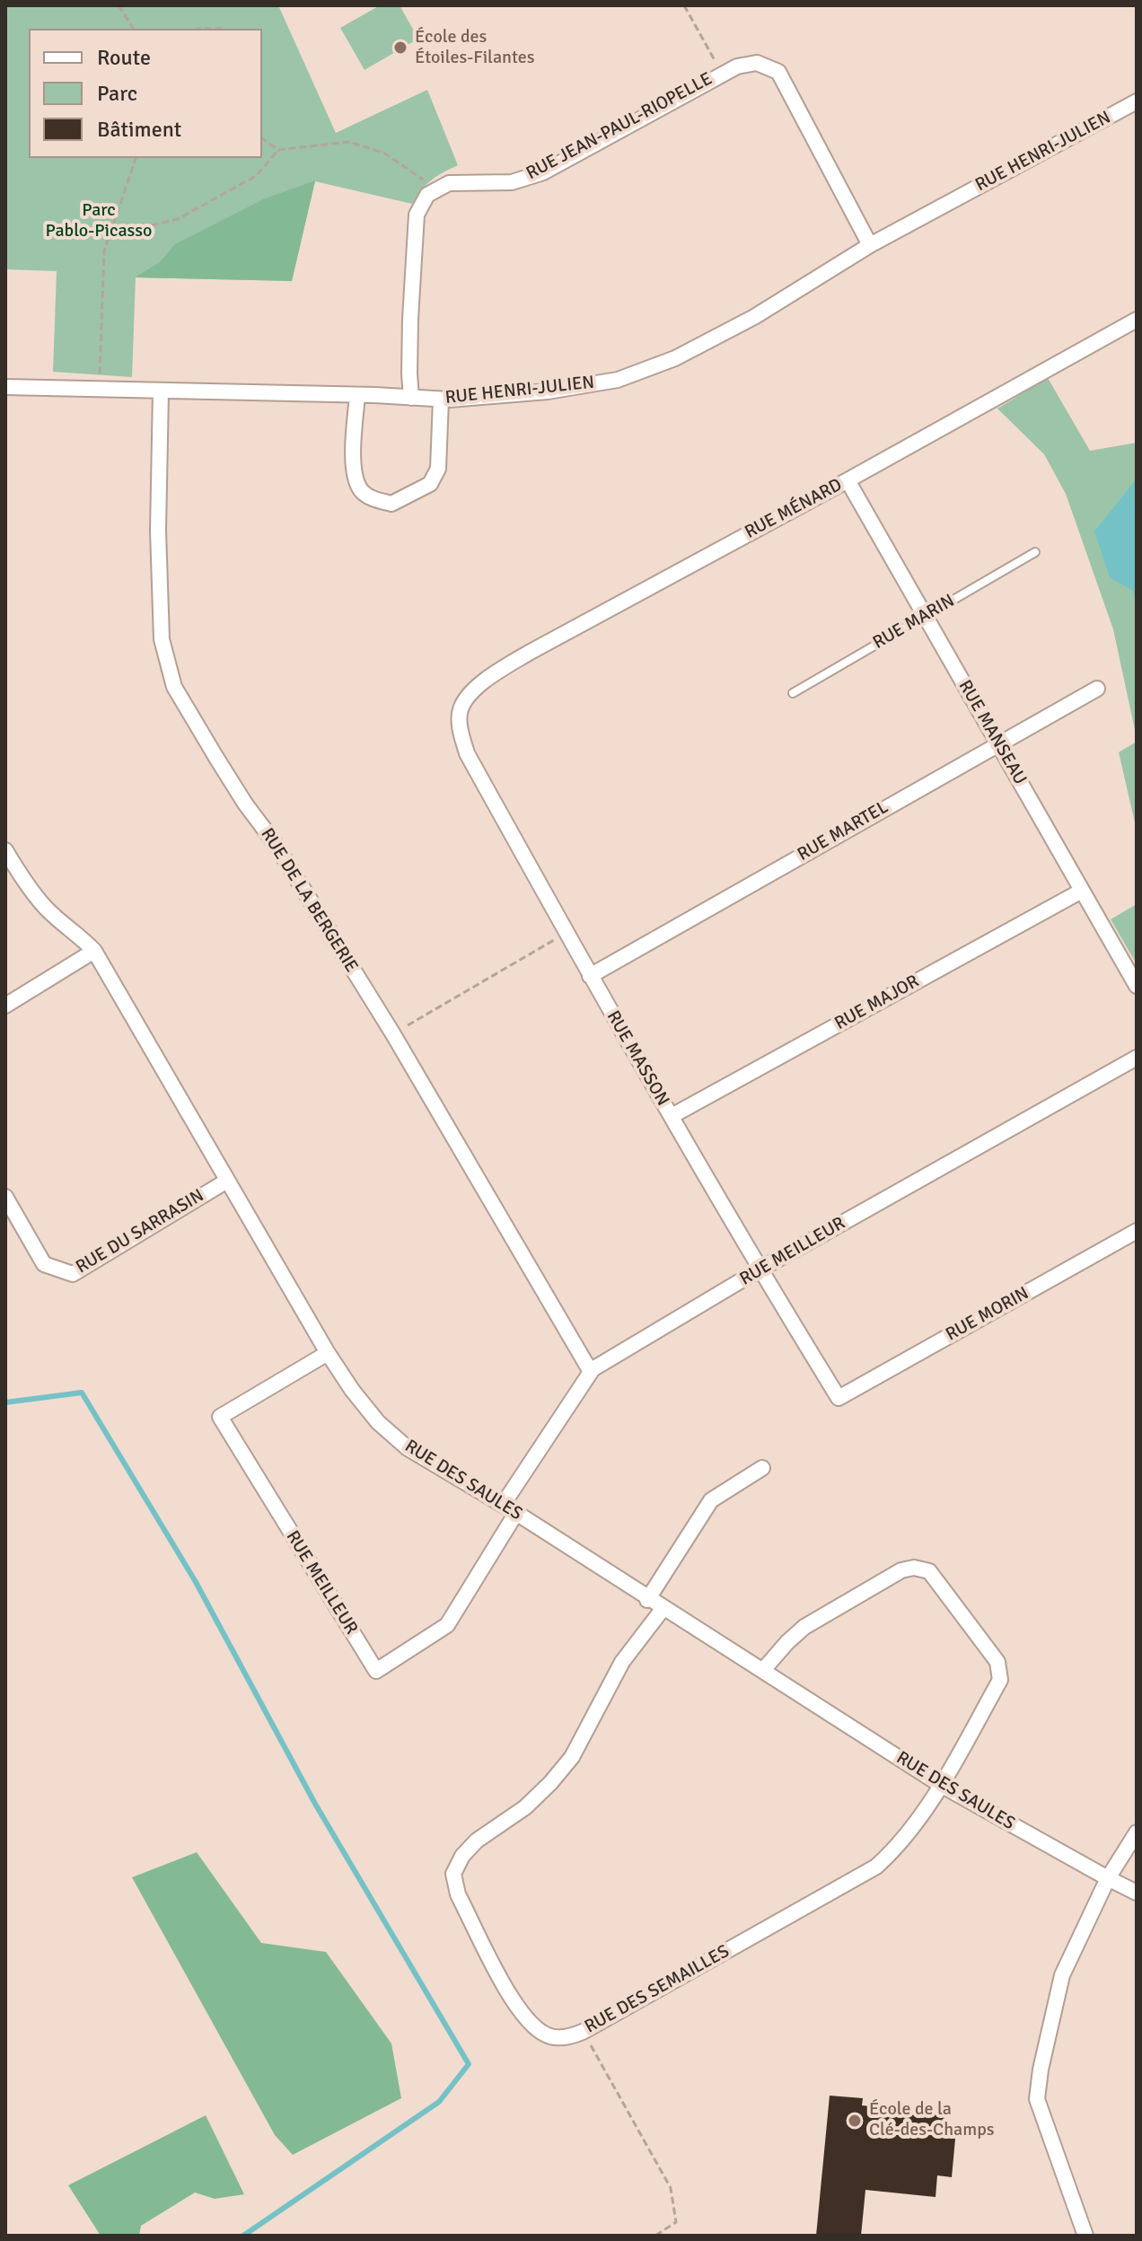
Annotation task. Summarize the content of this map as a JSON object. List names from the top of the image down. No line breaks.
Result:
{"streets":{"street":["RUE JEAN-PAUL-RIOPELLE","RUE HENRI-JULIEN","RUE MÉNARD","RUE MANSEAU","RUE MARTEL","RUE DE LA BERGERIE","RUE MAJOR","RUE MASSON","RUE DU SARRASIN","RUE MEILLEUR","RUE MORIN","RUE DES SAULES","RUE DES SEMAILLES"],"lane":["RUE MARIN"]},"crossings":[["RUE JEAN-PAUL-RIOPELLE","RUE HENRI-JULIEN"],["RUE HENRI-JULIEN","RUE DE LA BERGERIE"],["RUE MÉNARD","RUE MANSEAU"],["RUE MÉNARD","RUE MASSON"],["RUE MARIN","RUE MANSEAU"],["RUE MANSEAU","RUE MARTEL"],["RUE MANSEAU","RUE MAJOR"],["RUE MARTEL","RUE MASSON"],["RUE DE LA BERGERIE","RUE MEILLEUR"],["RUE MAJOR","RUE MASSON"],["RUE MASSON","RUE MEILLEUR"],["RUE MASSON","RUE MORIN"],["RUE DU SARRASIN","RUE DES SAULES"],["RUE MEILLEUR","RUE DES SAULES"],["RUE DES SAULES","RUE DES SEMAILLES"]],"parks":["Parc Pablo-Picasso"],"places":["École des Étoiles-Filantes","École de la Clé-des-Champs"],"legend":["Route","Parc","Bâtiment"]}
